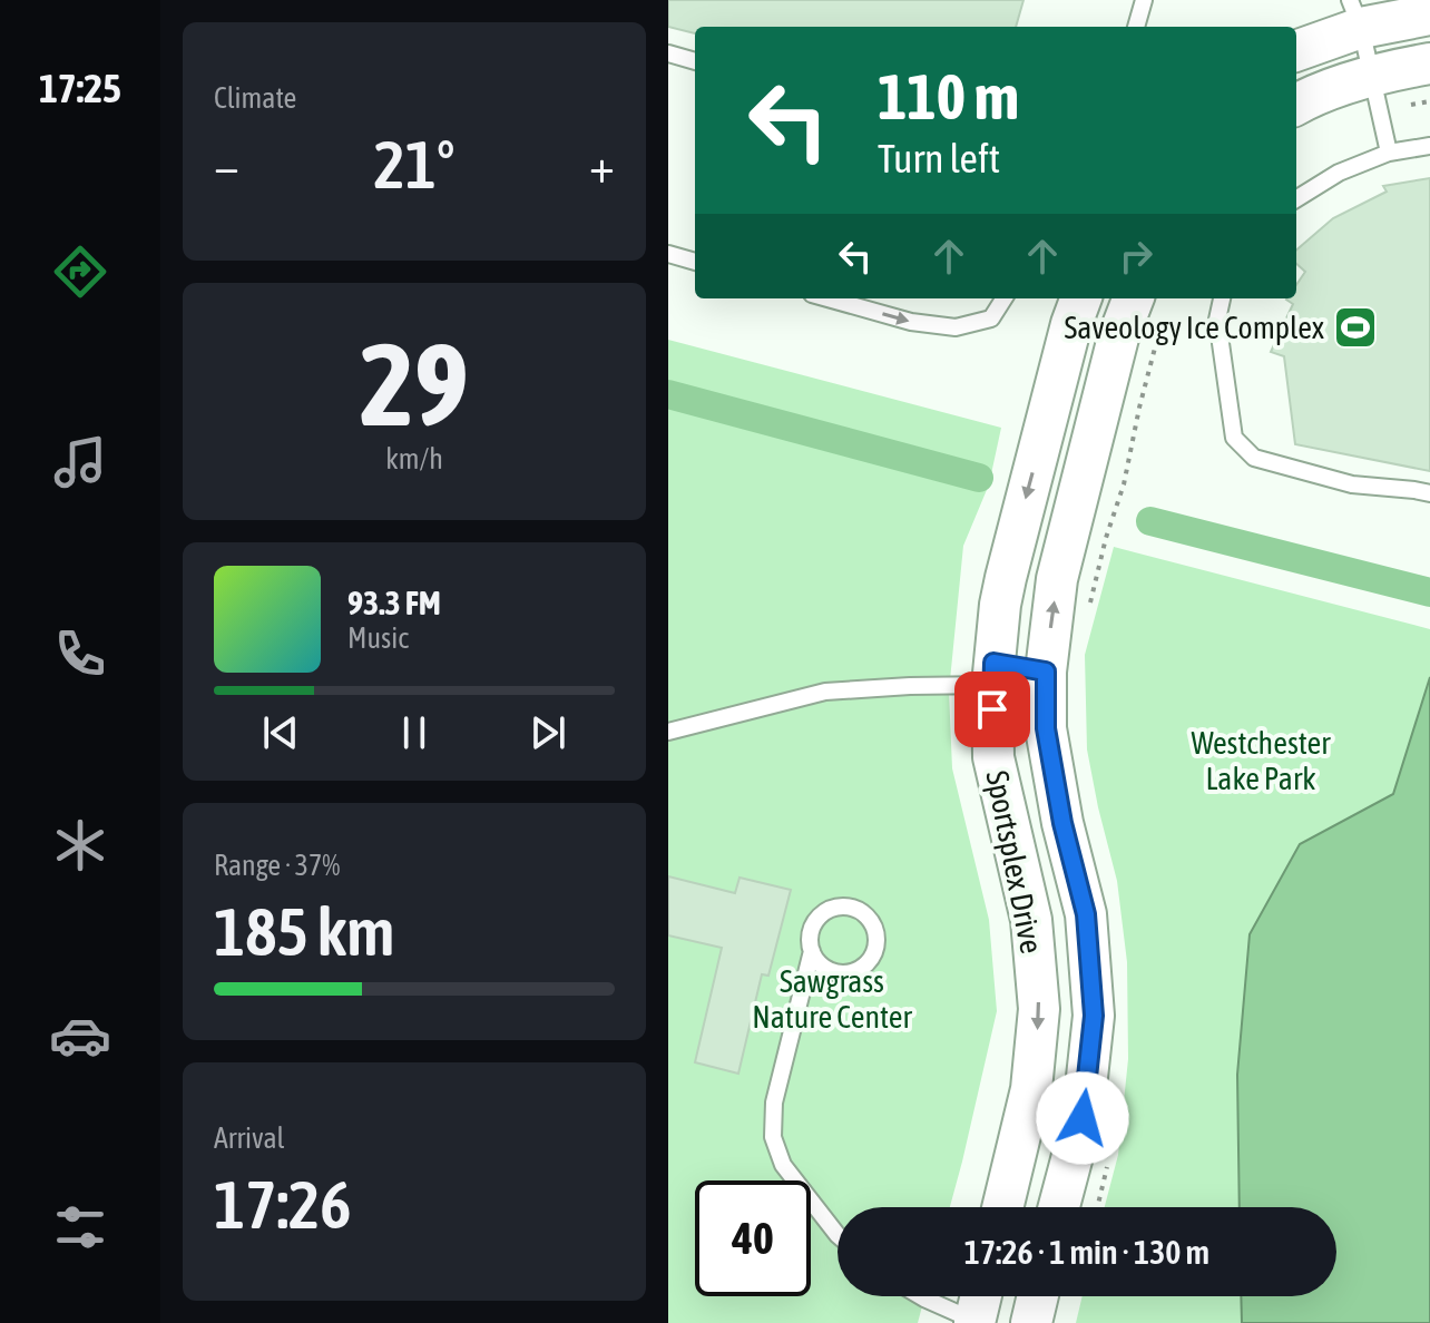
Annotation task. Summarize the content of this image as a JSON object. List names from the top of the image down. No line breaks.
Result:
{"streets":{"street":["Sportsplex Drive"]},"parks":["Westchester Lake Park","Sawgrass Nature Center"],"places":{"sports":["Saveology Ice Complex"]},"page":{"tabs":"17:25","tile":["Climate",["29","km/h"],["Range · 37%","185 km"],["Arrival","17:26"]],"turn":["110 m","Turn left"],"heat":["−","21°","+"],"song":["93.3 FM","Music"],"limit":"40","trip":"17:26 · 1 min · 130 m"}}
